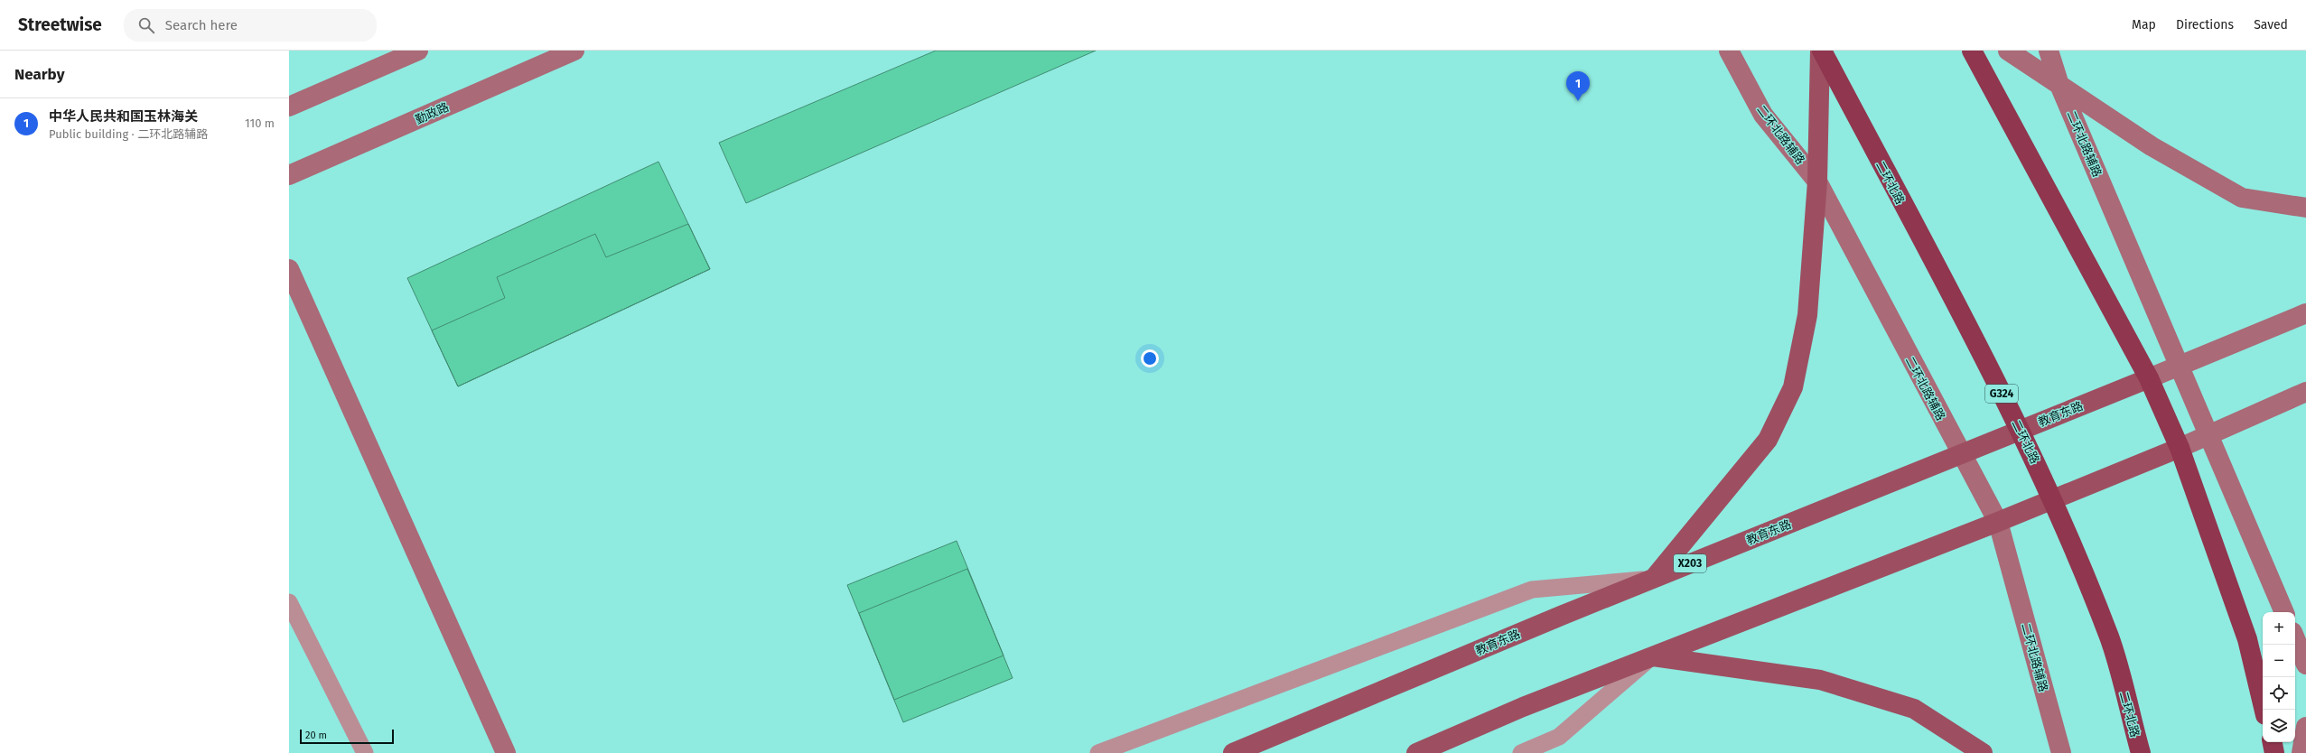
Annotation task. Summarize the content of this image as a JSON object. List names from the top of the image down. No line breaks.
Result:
{"streets":{"highway":["二环北路","G324"],"main road":["教育东路","X203"],"street":["勤政路","二环北路辅路"]},"crossings":[["二环北路辅路","教育东路"],["二环北路","教育东路"]],"scale_bar":"20 m","page":{"header":"Streetwise","search":"Search here","nav":["Map","Directions","Saved"],"heading":"Nearby","pins":"1","list":[{"mark":"1","name":"中华人民共和国玉林海关","note":"Public building · 二环北路辅路","value":"110 m"}],"map_buttons":["+","−"],"scale":"20 m"}}
